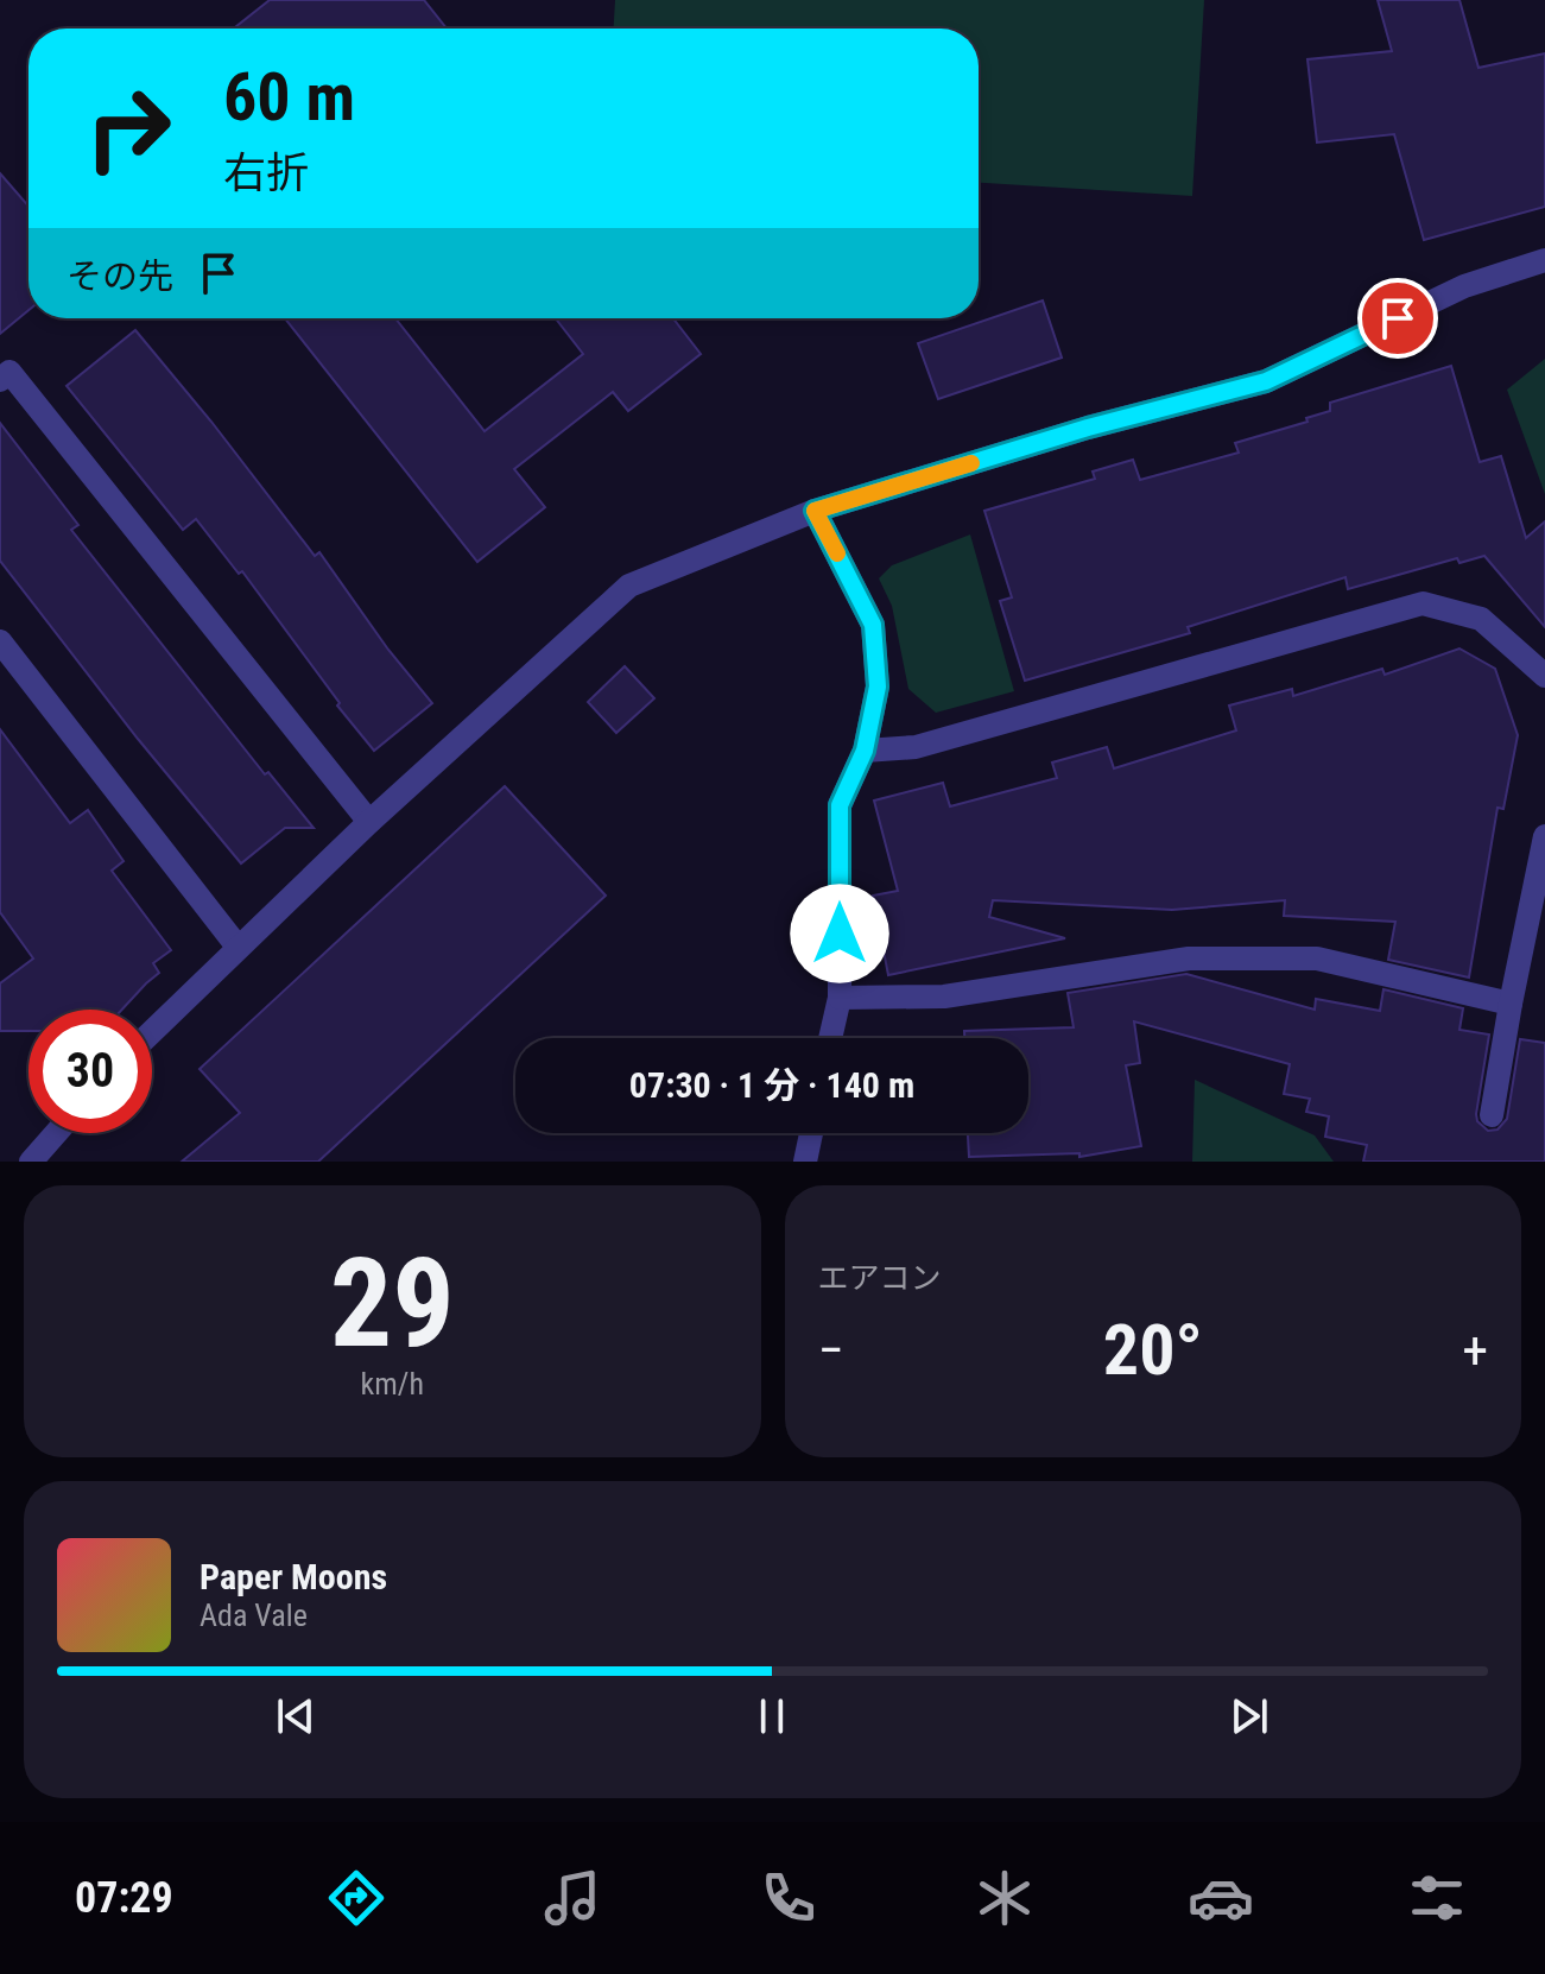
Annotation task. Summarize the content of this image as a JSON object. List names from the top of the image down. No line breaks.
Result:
{"page":{"turn":["60 m","右折"],"then":"その先","limit":"30","trip":"07:30 · 1 分 · 140 m","tile":[["29","km/h"],"エアコン"],"heat":["−","20°","+"],"song":["Paper Moons","Ada Vale"],"tabs":"07:29"}}
